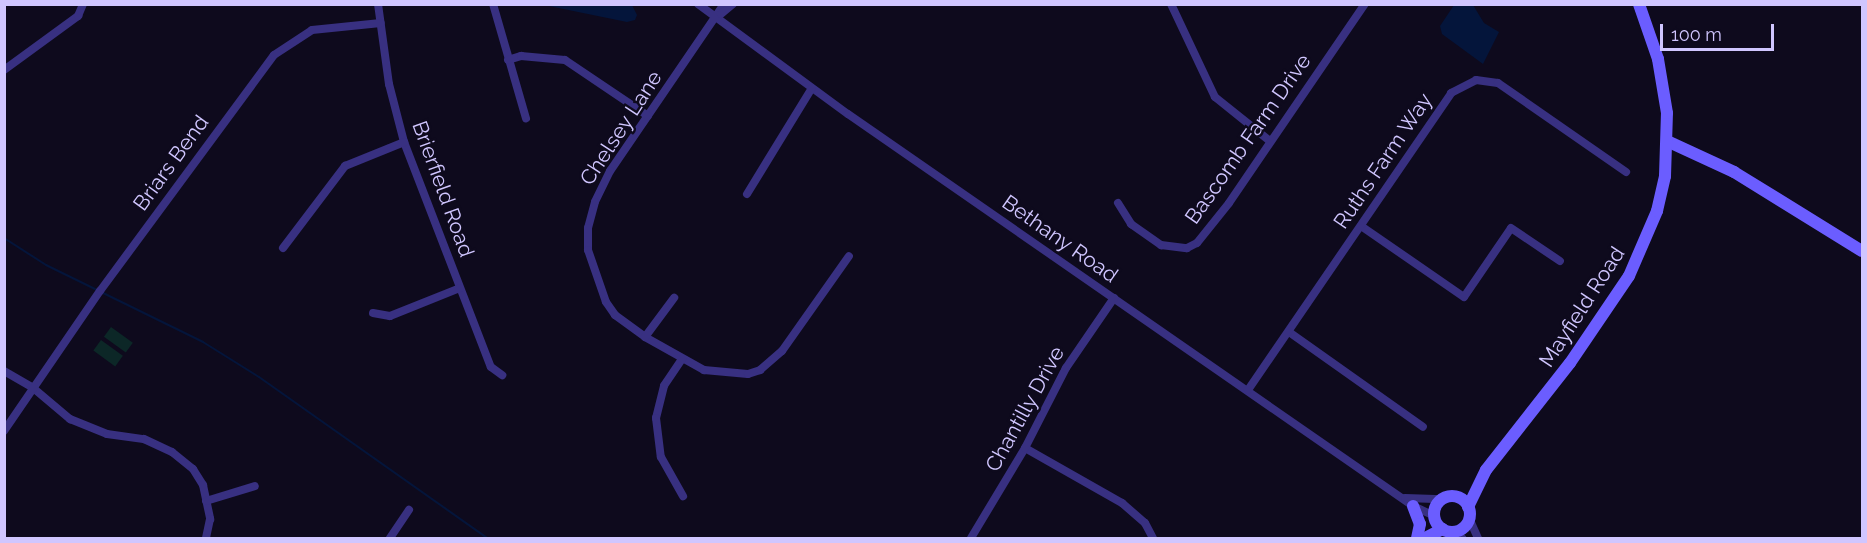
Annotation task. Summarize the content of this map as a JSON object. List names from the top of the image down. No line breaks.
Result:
{"streets":{"street":["Chelsey Lane","Bascomb Farm Drive","Ruths Farm Way","Briars Bend","Brierfield Road","Bethany Road","Mayfield Road","Chantilly Drive"]},"crossings":[["Chelsey Lane","Bethany Road"],["Ruths Farm Way","Bethany Road"],["Briars Bend","Brierfield Road"],["Bethany Road","Chantilly Drive"]],"scale_bar":"100 m"}
